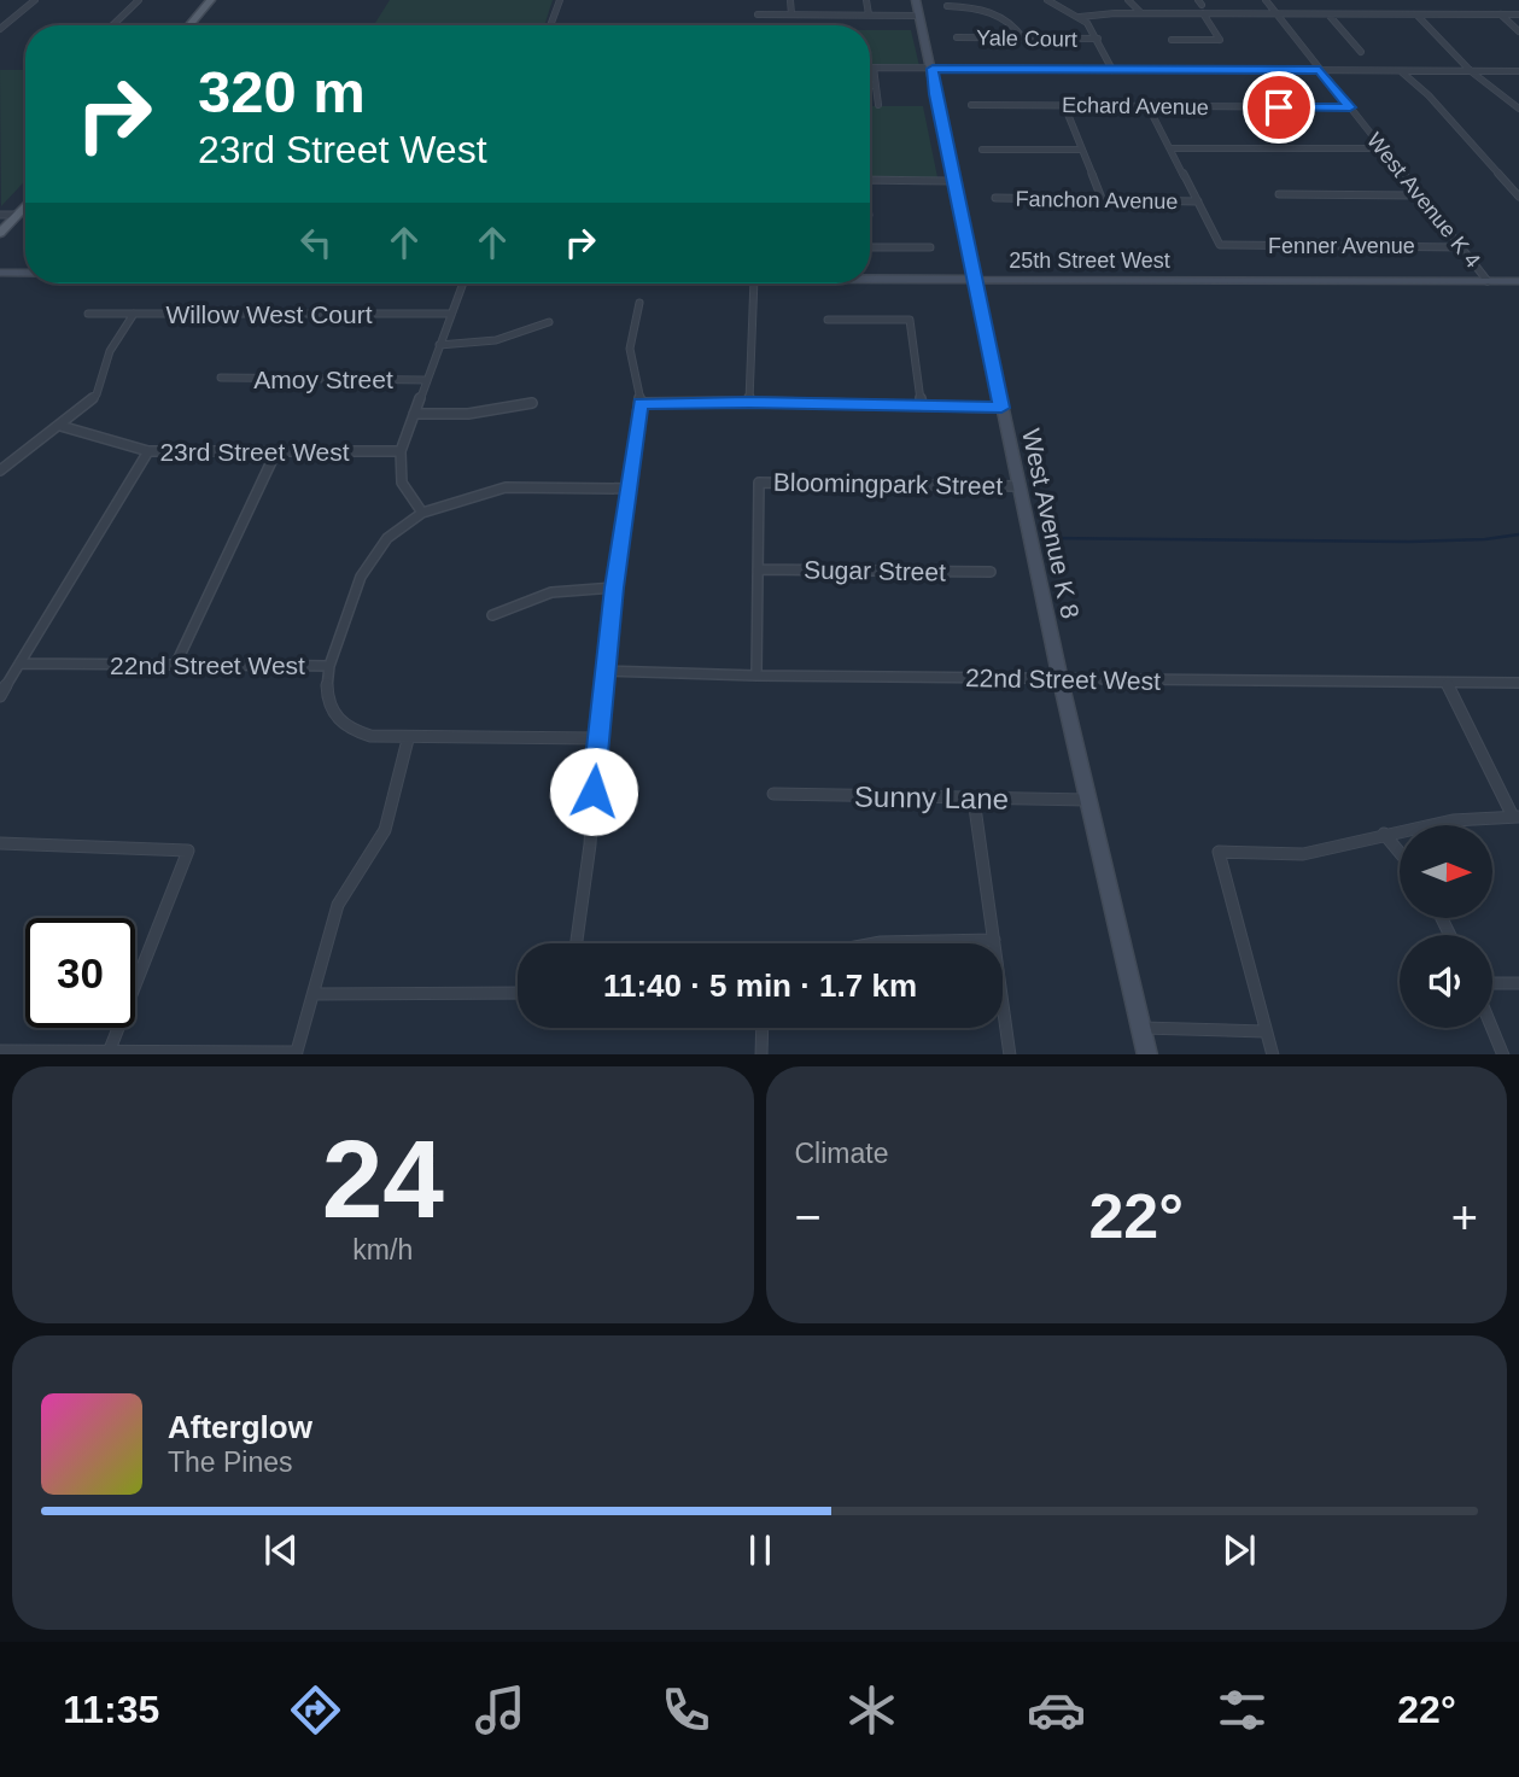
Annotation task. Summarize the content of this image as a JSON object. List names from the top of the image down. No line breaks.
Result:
{"streets":{"street":["Yale Court","Echard Avenue","Fanchon Avenue","West Avenue K 4","Fenner Avenue","25th Street West","Willow West Court","Amoy Street","23rd Street West","Bloomingpark Street","West Avenue K 8","Sugar Street","22nd Street West","Sunny Lane"]},"crossings":[["Echard Avenue","West Avenue K 4"],["Fanchon Avenue","Fenner Avenue"],["West Avenue K 4","Fenner Avenue"],["West Avenue K 4","25th Street West"],["25th Street West","West Avenue K 8"],["Bloomingpark Street","West Avenue K 8"],["Bloomingpark Street","Sugar Street"],["West Avenue K 8","22nd Street West"],["West Avenue K 8","Sunny Lane"]],"north":"right","page":{"turn":["320 m","23rd Street West"],"limit":"30","trip":"11:40 · 5 min · 1.7 km","tile":[["24","km/h"],"Climate"],"heat":["−","22°","+"],"song":["Afterglow","The Pines"],"tabs":["11:35","22°"]}}
